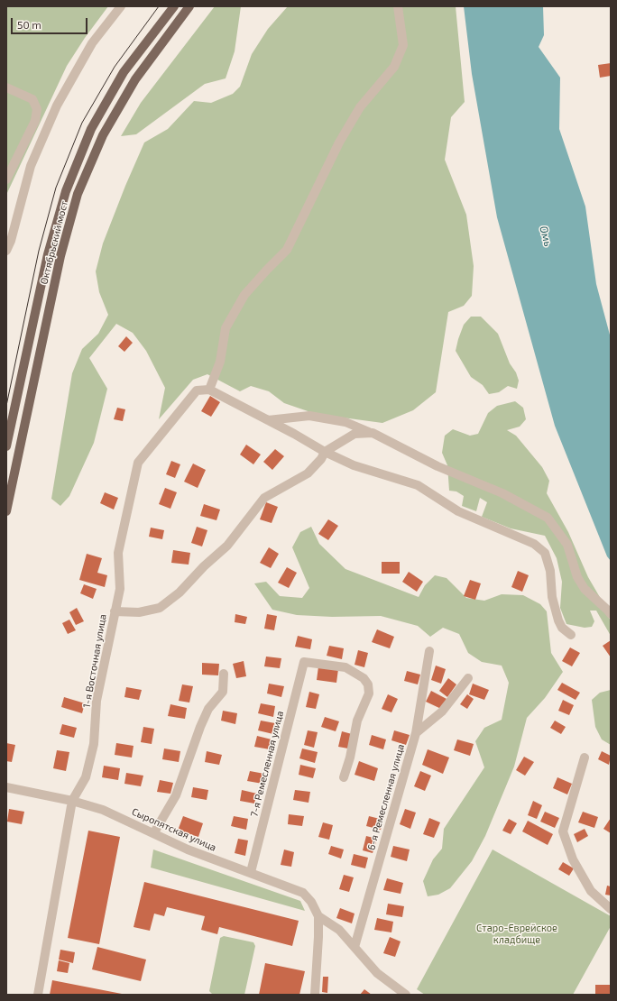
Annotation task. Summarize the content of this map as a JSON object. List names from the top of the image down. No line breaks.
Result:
{"streets":{"main road":["Октябрьский мост"],"street":["1-я Восточная улица","7-я Ремесленная улица","6-я Ремесленная улица","Сыропятская улица"]},"crossings":[["1-я Восточная улица","Сыропятская улица"],["7-я Ремесленная улица","Сыропятская улица"]],"water":["Омь"],"parks":["Старо-Еврейское кладбище"],"scale_bar":"50 m"}
